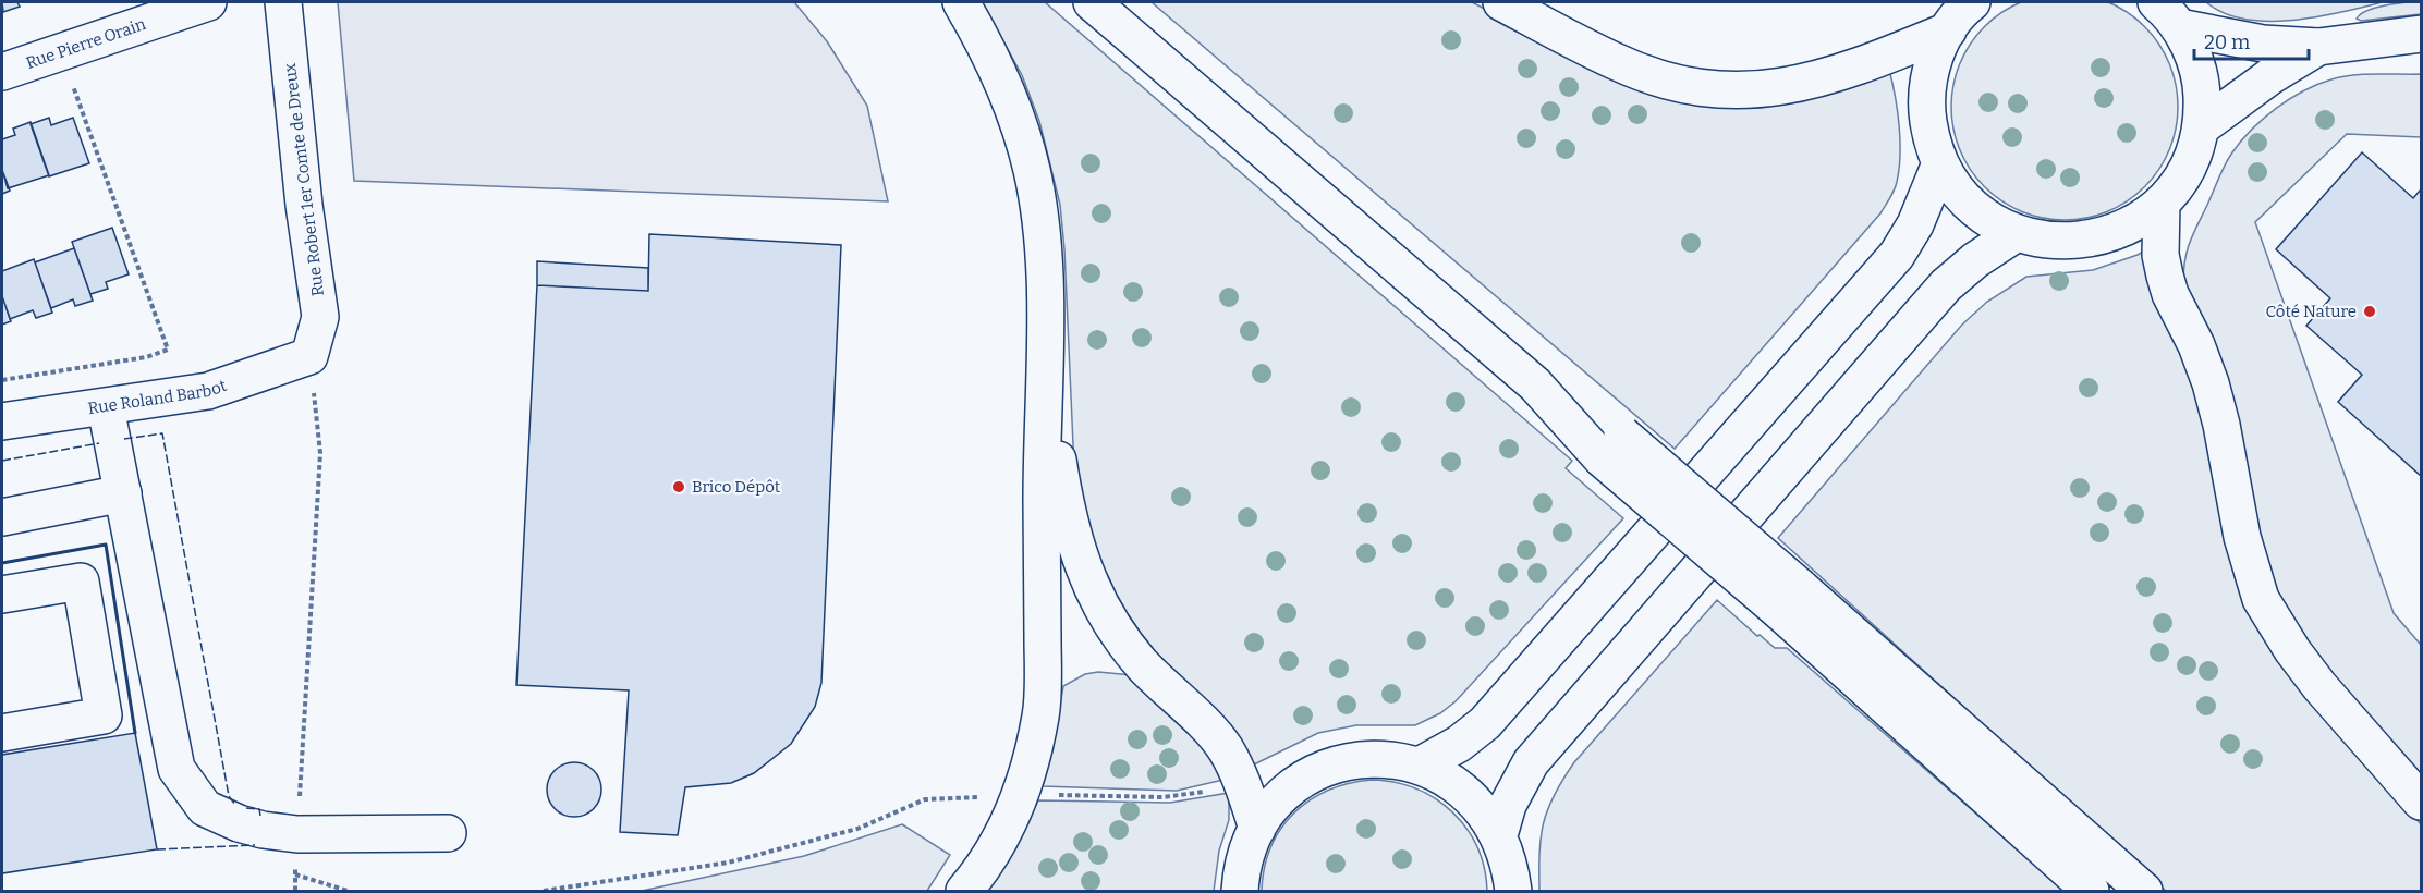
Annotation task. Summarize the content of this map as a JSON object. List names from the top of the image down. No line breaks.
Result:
{"streets":{"main road":["Rue Pierre Orain","Rue Robert 1er Comte de Dreux","Rue Roland Barbot"]},"crossings":[["Rue Robert 1er Comte de Dreux","Rue Roland Barbot"]],"places":["Côté Nature","Brico Dépôt"],"scale_bar":"20 m"}
